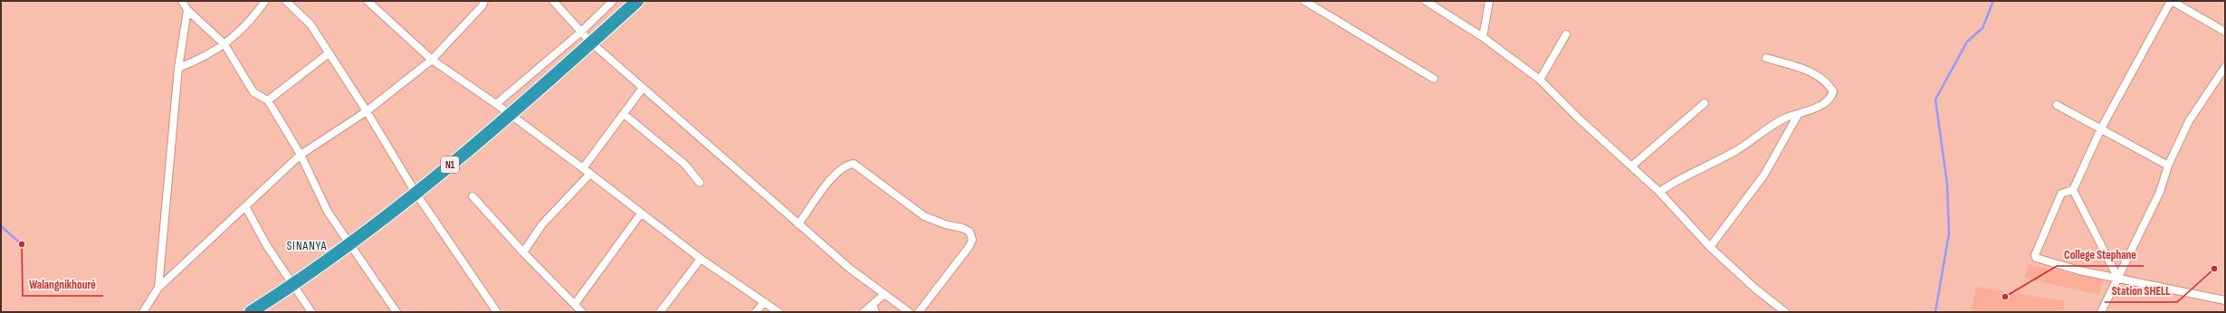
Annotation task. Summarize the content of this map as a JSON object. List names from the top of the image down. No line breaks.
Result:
{"streets":{"highway":["N1"]},"districts":["SINANYA"],"places":["Walangnikhouré","Station SHELL","College Stephane"]}
